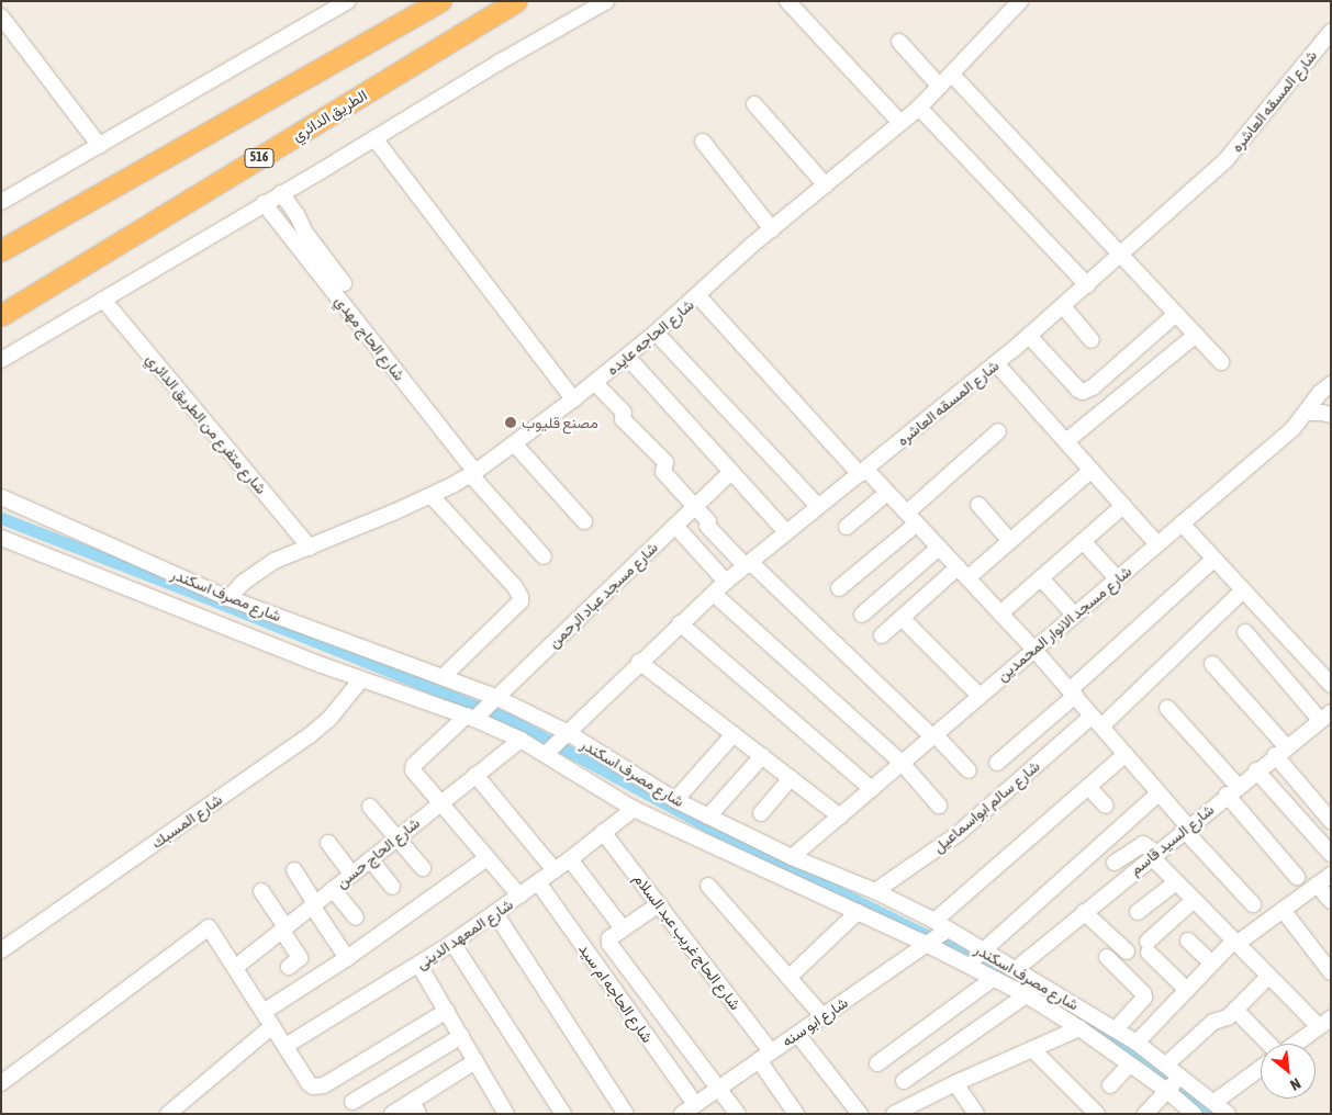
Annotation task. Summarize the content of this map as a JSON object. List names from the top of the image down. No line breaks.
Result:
{"streets":{"highway":["الطريق الدائري","516"],"street":["شارع المسقه العاشره","شارع الحاجه عايده","شارع الحاج مهدي","شارع متفرع من الطريق الدائري","شارع مصرف اسكندر","شارع مسجد عباد الرحمن","شارع مسجد الانوار المحمدين","شارع سالم ابواسماعيل","شارع المسبك","شارع السيد قاسم","شارع الحاج حسن","شارع المعهد الدينى","شارع الحاج غريب عبد السلام","شارع الحاجه ام سيد","شارع ابو سنه"]},"crossings":[["شارع المسقه العاشره","شارع مصرف اسكندر"],["شارع الحاجه عايده","شارع الحاج مهدي"],["شارع الحاجه عايده","شارع متفرع من الطريق الدائري"],["شارع الحاجه عايده","شارع مصرف اسكندر"],["شارع مصرف اسكندر","شارع مسجد عباد الرحمن"],["شارع مصرف اسكندر","شارع مسجد الانوار المحمدين"],["شارع مصرف اسكندر","شارع سالم ابواسماعيل"],["شارع مصرف اسكندر","شارع المسبك"],["شارع مصرف اسكندر","شارع السيد قاسم"],["شارع مصرف اسكندر","شارع الحاج حسن"],["شارع مصرف اسكندر","شارع المعهد الدينى"],["شارع مصرف اسكندر","شارع ابو سنه"],["شارع مسجد عباد الرحمن","شارع الحاج حسن"],["شارع المعهد الدينى","شارع الحاج غريب عبد السلام"],["شارع المعهد الدينى","شارع الحاجه ام سيد"],["شارع الحاج غريب عبد السلام","شارع ابو سنه"],["شارع الحاجه ام سيد","شارع ابو سنه"]],"places":["مصنع قليوب"],"north":"bottom right"}
